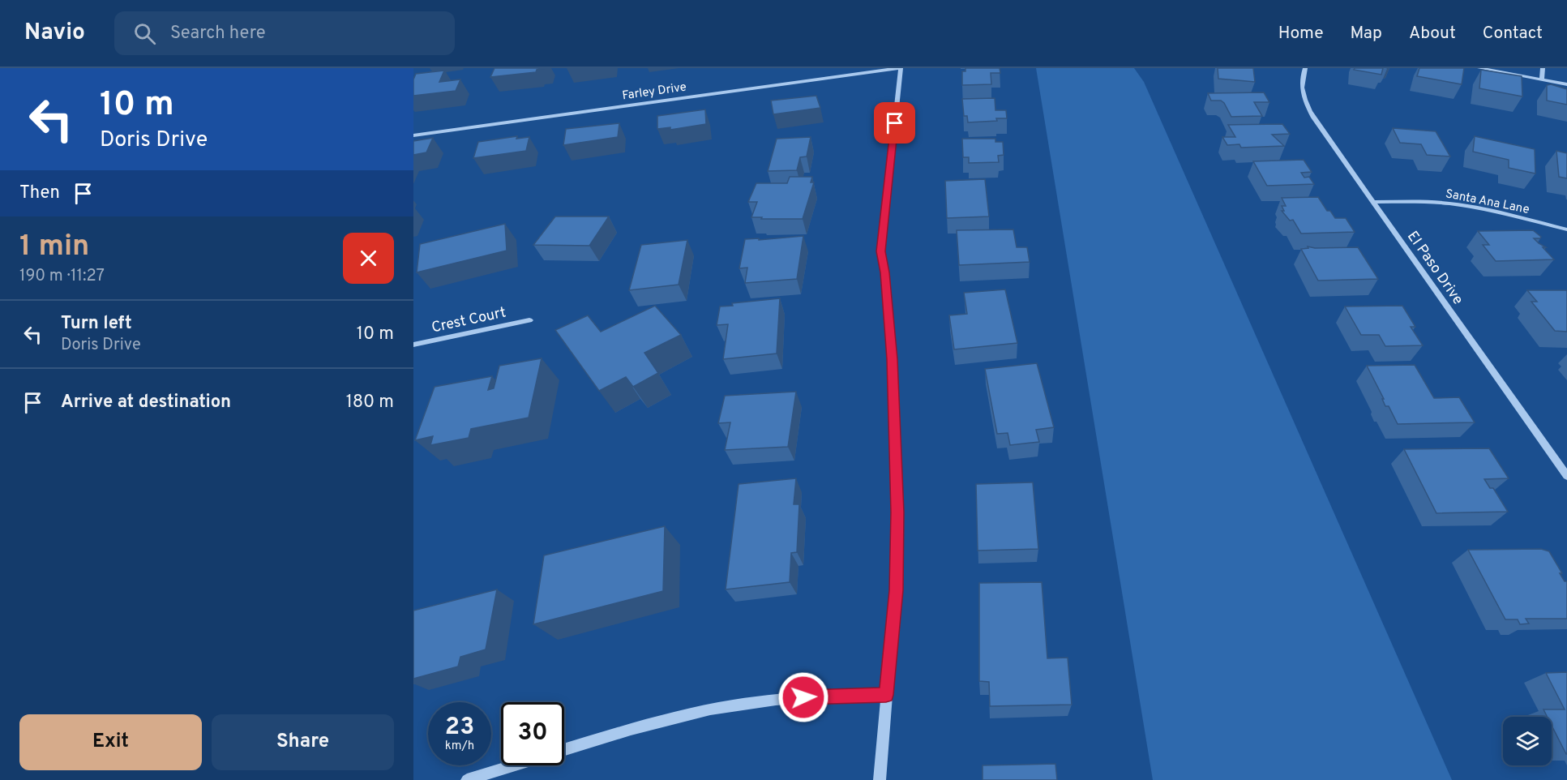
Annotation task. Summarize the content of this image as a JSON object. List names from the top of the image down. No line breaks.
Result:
{"streets":{"street":["Farley Drive","Santa Ana Lane","El Paso Drive","Crest Court"]},"crossings":[["Santa Ana Lane","El Paso Drive"]],"page":{"header":"Navio","search":"Search here","nav":["Home","Map","About","Contact"],"turn":["10 m","Doris Drive"],"then":"Then","heading":["1 min","190 m · 11:27"],"list":[{"name":"Turn left","note":"Doris Drive","value":"10 m"},{"name":"Arrive at destination","value":"180 m"}],"speed":"23 km/h","limit":"30","buttons":["Exit","Share"]}}
